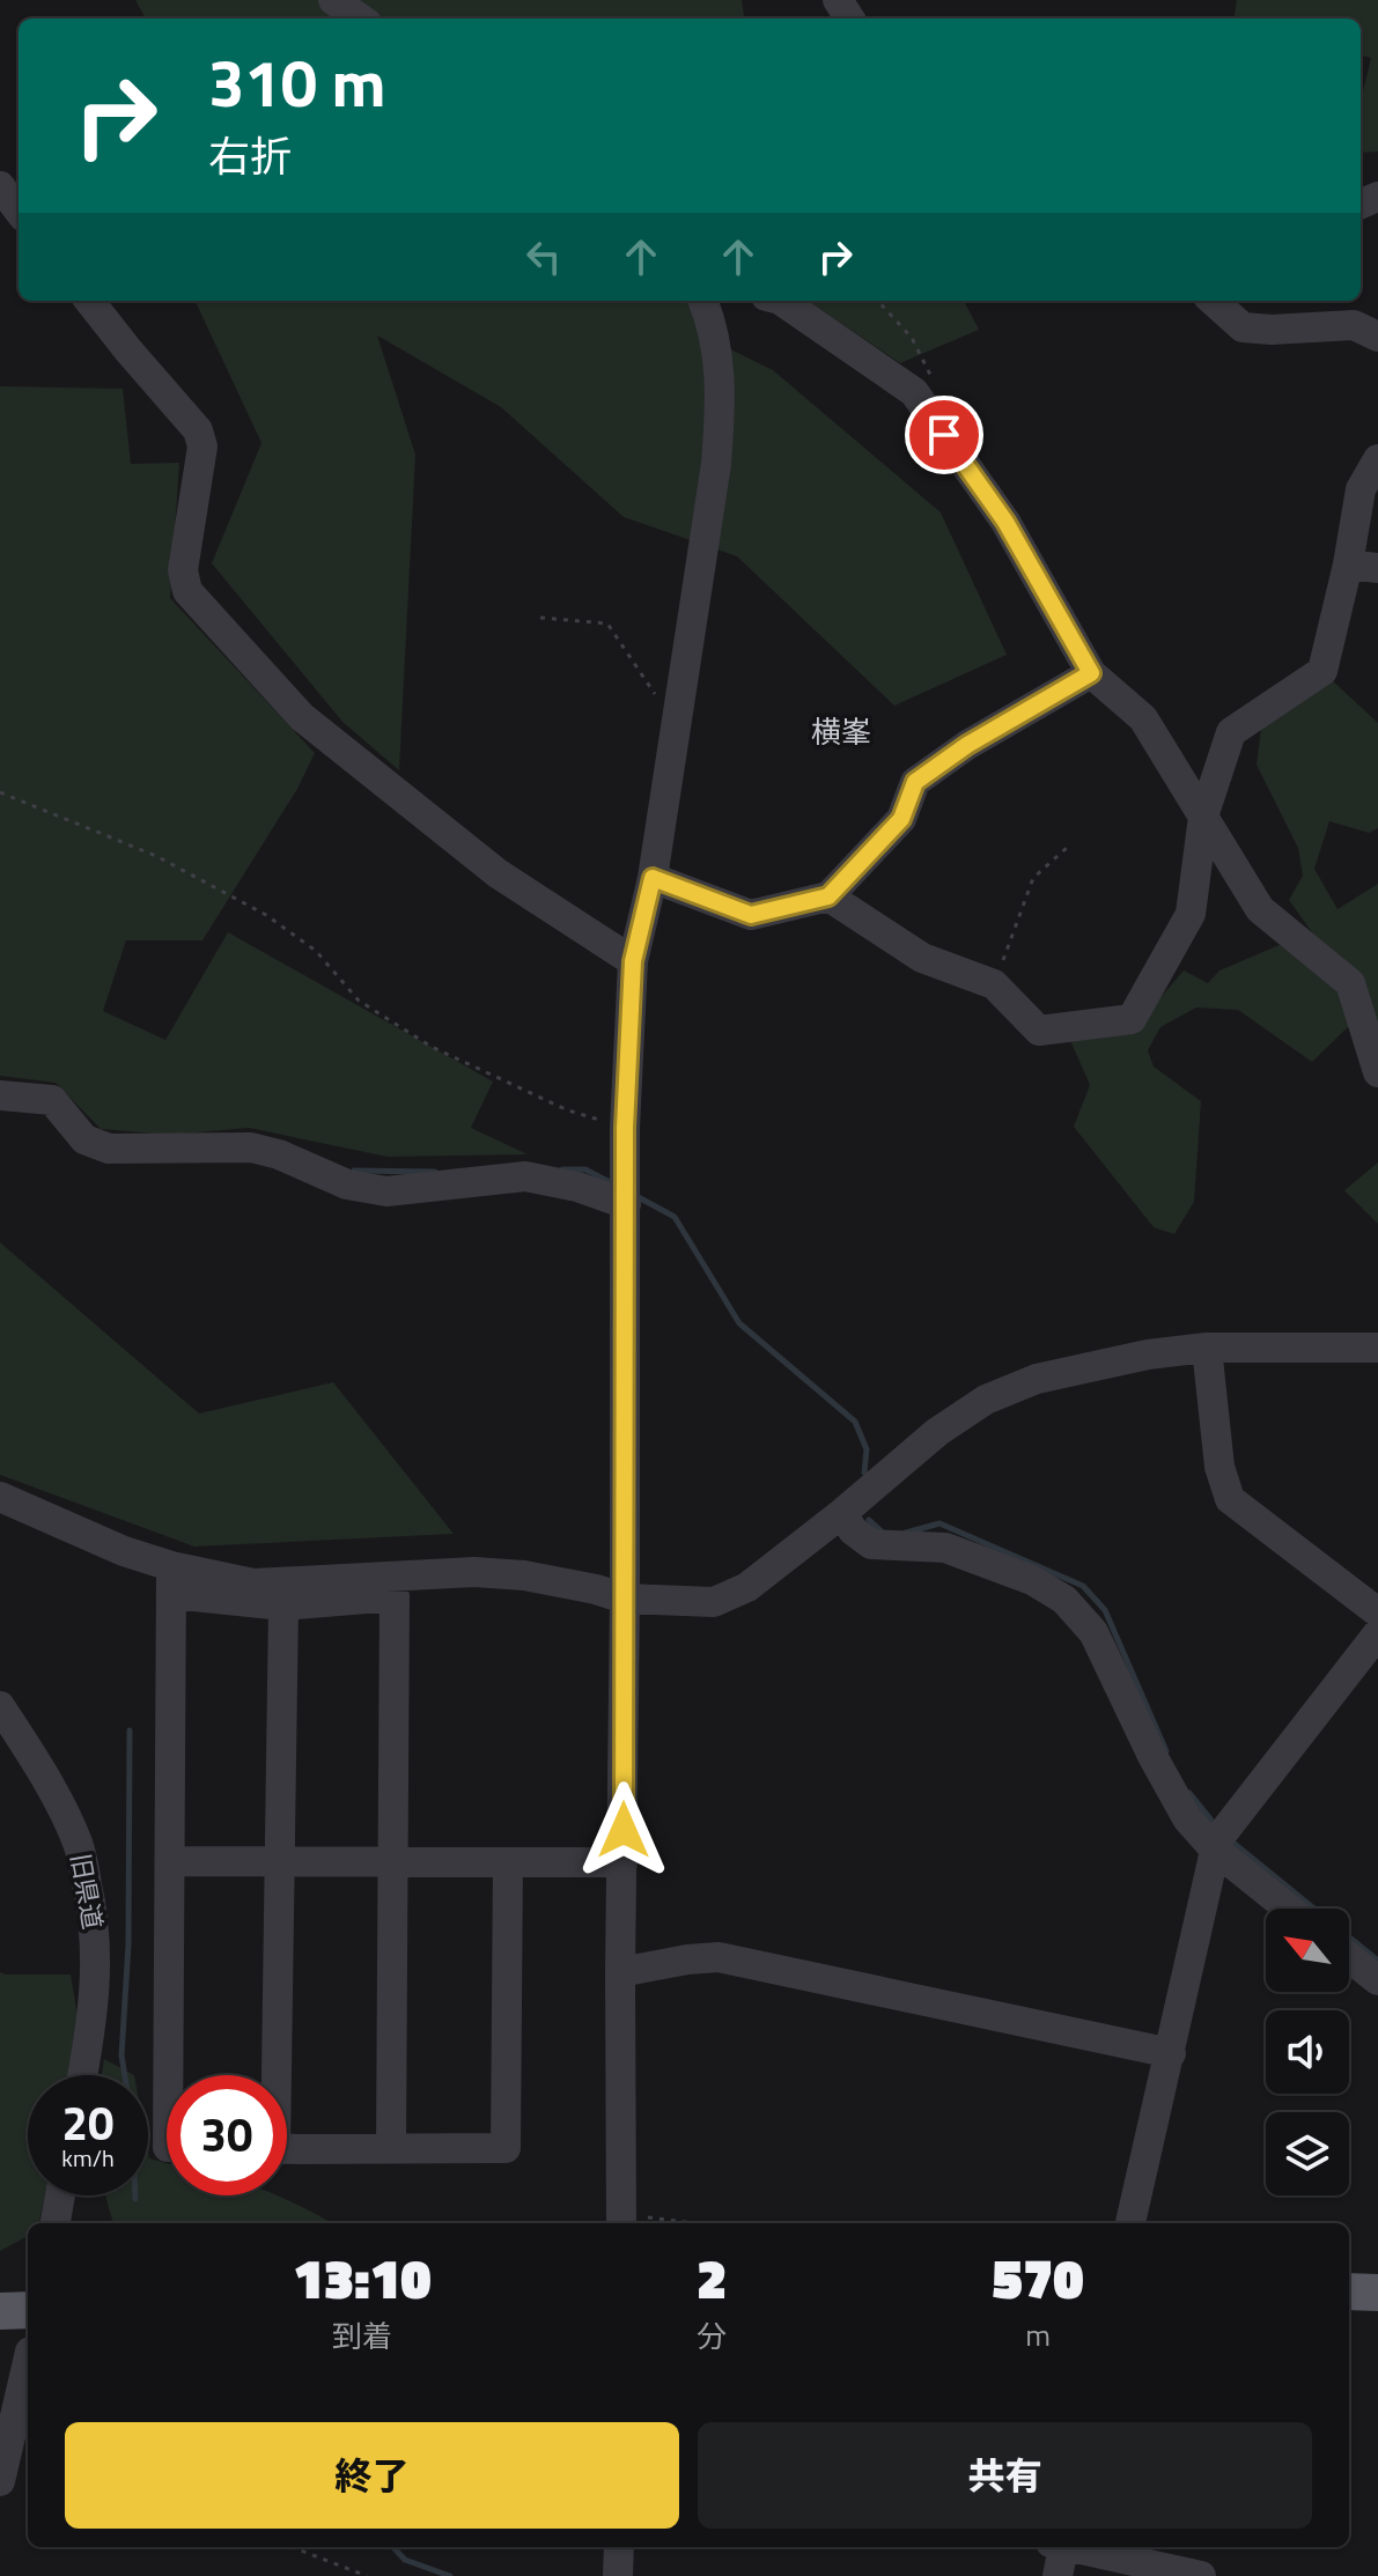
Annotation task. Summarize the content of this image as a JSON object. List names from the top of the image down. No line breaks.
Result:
{"streets":{"street":["旧県道"]},"districts":["横峯"],"north":"top left","page":{"turn":["310 m","右折"],"speed":"20 km/h","limit":"30","eta":["13:10","到着","2","分","570","m"],"buttons":["終了","共有"]}}
